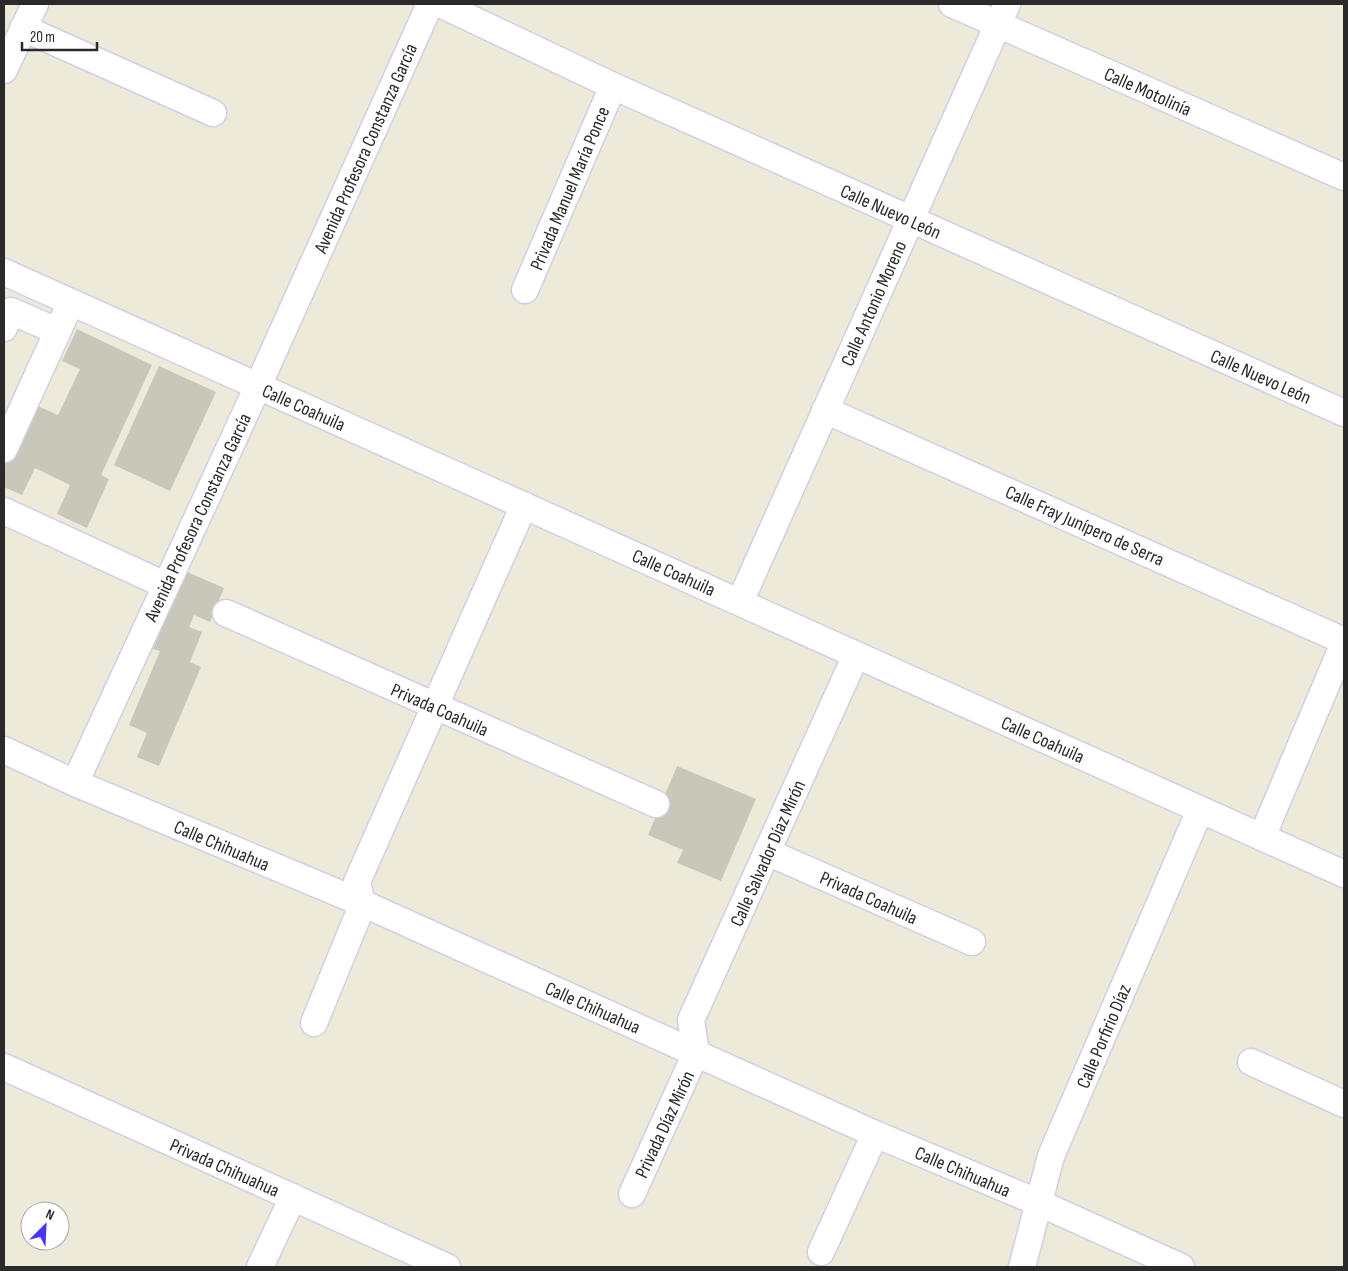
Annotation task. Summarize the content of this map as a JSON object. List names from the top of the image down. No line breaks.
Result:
{"streets":{"street":["Calle Motolinía","Avenida Profesora Constanza García","Privada Manuel María Ponce","Calle Nuevo León","Calle Antonio Moreno","Calle Coahuila","Calle Fray Junípero de Serra","Privada Coahuila","Calle Chihuahua","Calle Salvador Díaz Mirón","Calle Porfirio Díaz","Privada Díaz Mirón","Privada Chihuahua"]},"crossings":[["Calle Motolinía","Calle Antonio Moreno"],["Avenida Profesora Constanza García","Calle Coahuila"],["Avenida Profesora Constanza García","Calle Chihuahua"],["Privada Manuel María Ponce","Calle Nuevo León"],["Calle Nuevo León","Calle Antonio Moreno"],["Calle Antonio Moreno","Calle Coahuila"],["Calle Antonio Moreno","Calle Fray Junípero de Serra"],["Calle Coahuila","Calle Salvador Díaz Mirón"],["Calle Coahuila","Calle Porfirio Díaz"],["Privada Coahuila","Calle Salvador Díaz Mirón"],["Calle Chihuahua","Calle Salvador Díaz Mirón"],["Calle Chihuahua","Calle Porfirio Díaz"],["Calle Chihuahua","Privada Díaz Mirón"],["Calle Salvador Díaz Mirón","Privada Díaz Mirón"]],"scale_bar":"20 m","north":"top right"}
